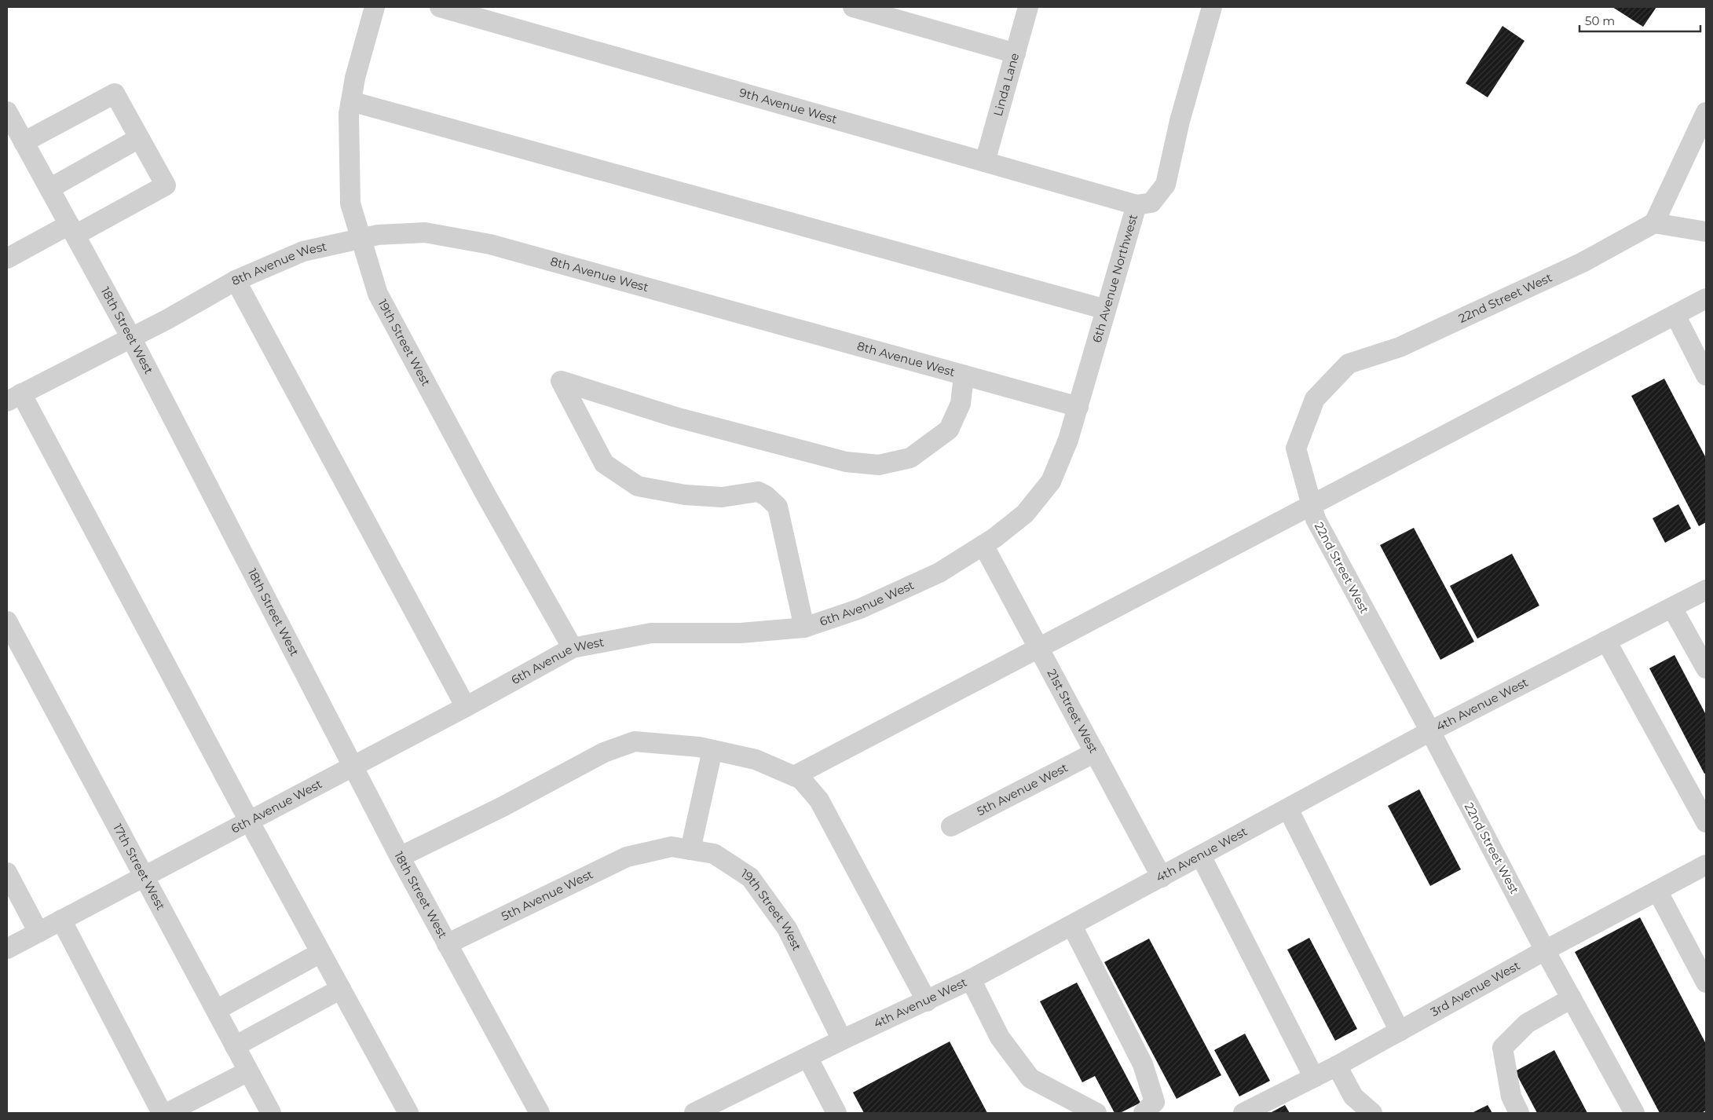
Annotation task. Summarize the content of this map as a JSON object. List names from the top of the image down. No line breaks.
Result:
{"streets":{"street":["Linda Lane","9th Avenue West","8th Avenue West","6th Avenue Northwest","22nd Street West","18th Street West","19th Street West","6th Avenue West","4th Avenue West","21st Street West","5th Avenue West","17th Street West","3rd Avenue West"]},"crossings":[["Linda Lane","9th Avenue West"],["9th Avenue West","6th Avenue Northwest"],["8th Avenue West","6th Avenue Northwest"],["8th Avenue West","18th Street West"],["8th Avenue West","19th Street West"],["8th Avenue West","6th Avenue West"],["6th Avenue Northwest","6th Avenue West"],["22nd Street West","4th Avenue West"],["22nd Street West","3rd Avenue West"],["18th Street West","6th Avenue West"],["18th Street West","5th Avenue West"],["19th Street West","6th Avenue West"],["19th Street West","4th Avenue West"],["19th Street West","5th Avenue West"],["6th Avenue West","21st Street West"],["6th Avenue West","17th Street West"],["4th Avenue West","21st Street West"],["21st Street West","5th Avenue West"]],"scale_bar":"50 m"}
